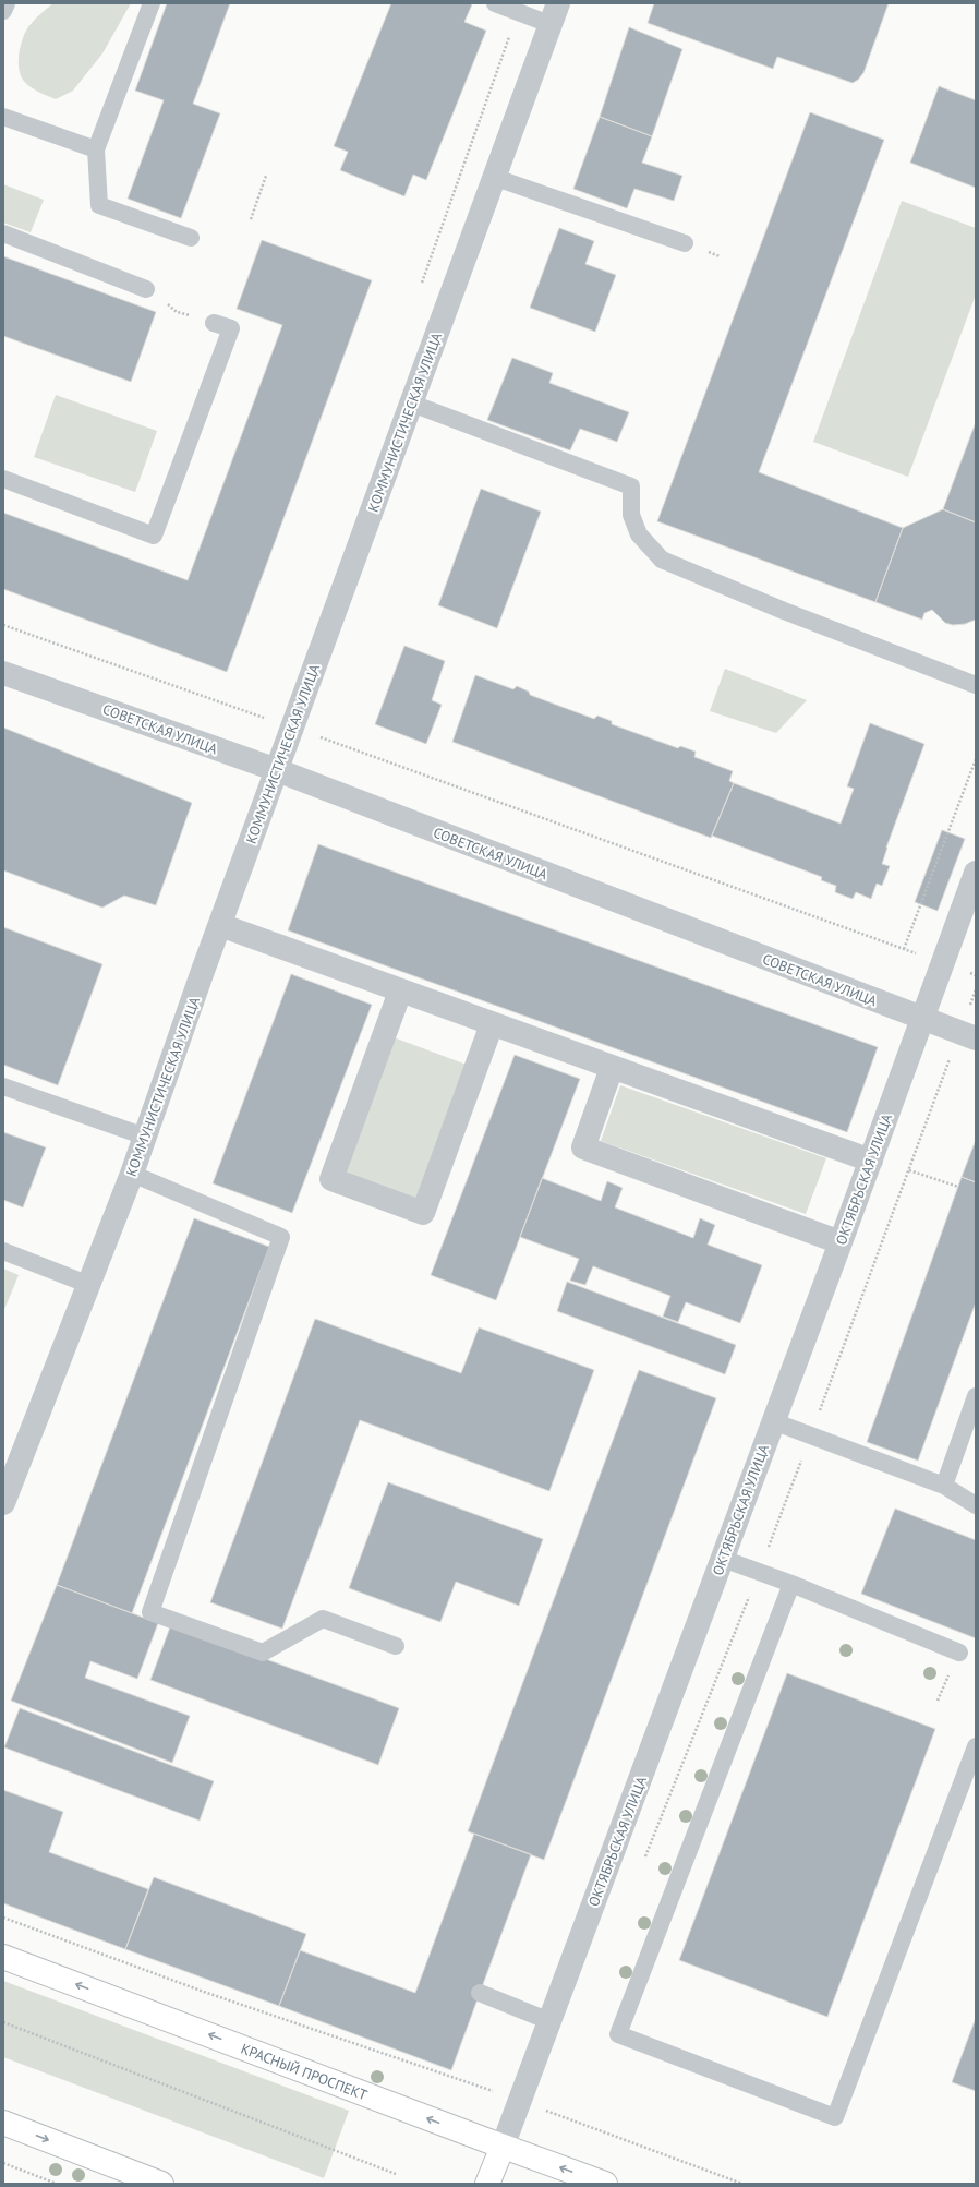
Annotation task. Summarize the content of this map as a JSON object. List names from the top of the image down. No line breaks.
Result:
{"streets":{"main road":["КРАСНЫЙ ПРОСПЕКТ"],"street":["КОММУНИСТИЧЕСКАЯ УЛИЦА","СОВЕТСКАЯ УЛИЦА","ОКТЯБРЬСКАЯ УЛИЦА"]},"crossings":[["КОММУНИСТИЧЕСКАЯ УЛИЦА","СОВЕТСКАЯ УЛИЦА"],["СОВЕТСКАЯ УЛИЦА","ОКТЯБРЬСКАЯ УЛИЦА"],["ОКТЯБРЬСКАЯ УЛИЦА","КРАСНЫЙ ПРОСПЕКТ"]],"one_way":["КРАСНЫЙ ПРОСПЕКТ"]}
